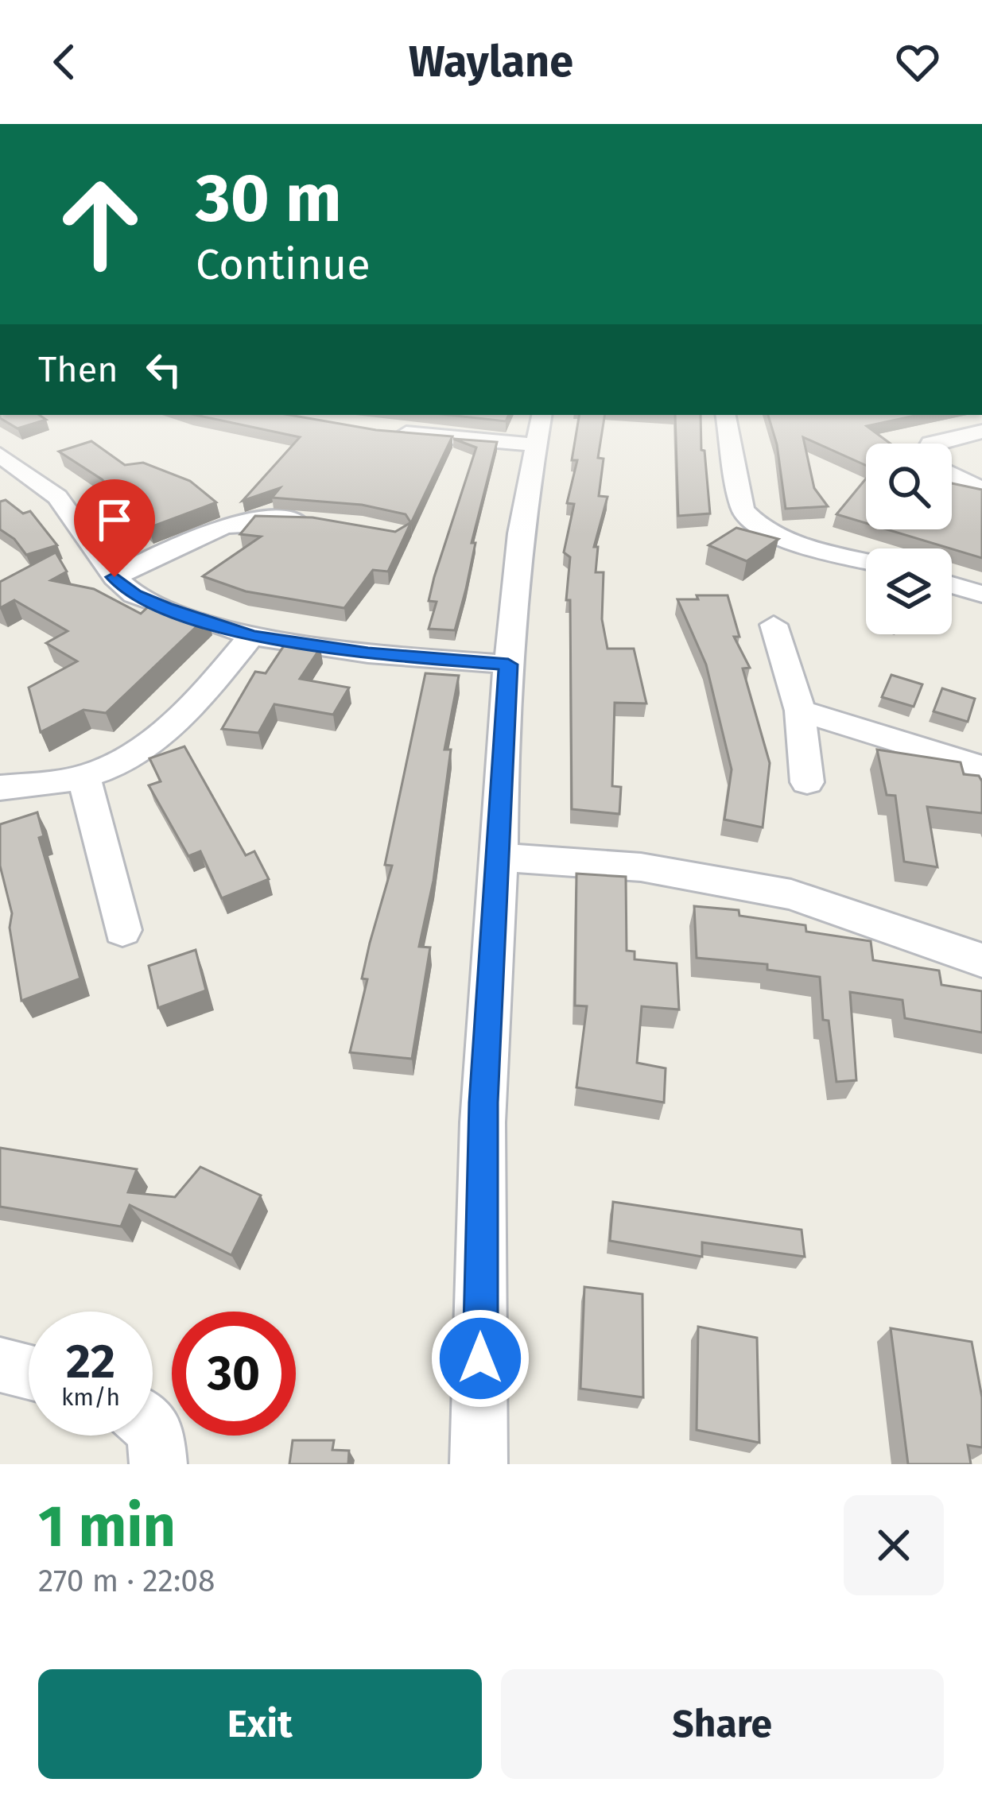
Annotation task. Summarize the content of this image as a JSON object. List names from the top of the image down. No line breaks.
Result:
{"page":{"header":"Waylane","turn":["30 m","Continue"],"then":"Then","speed":"22 km/h","limit":"30","heading":["1 min","270 m · 22:08"],"buttons":["Exit","Share"]}}
